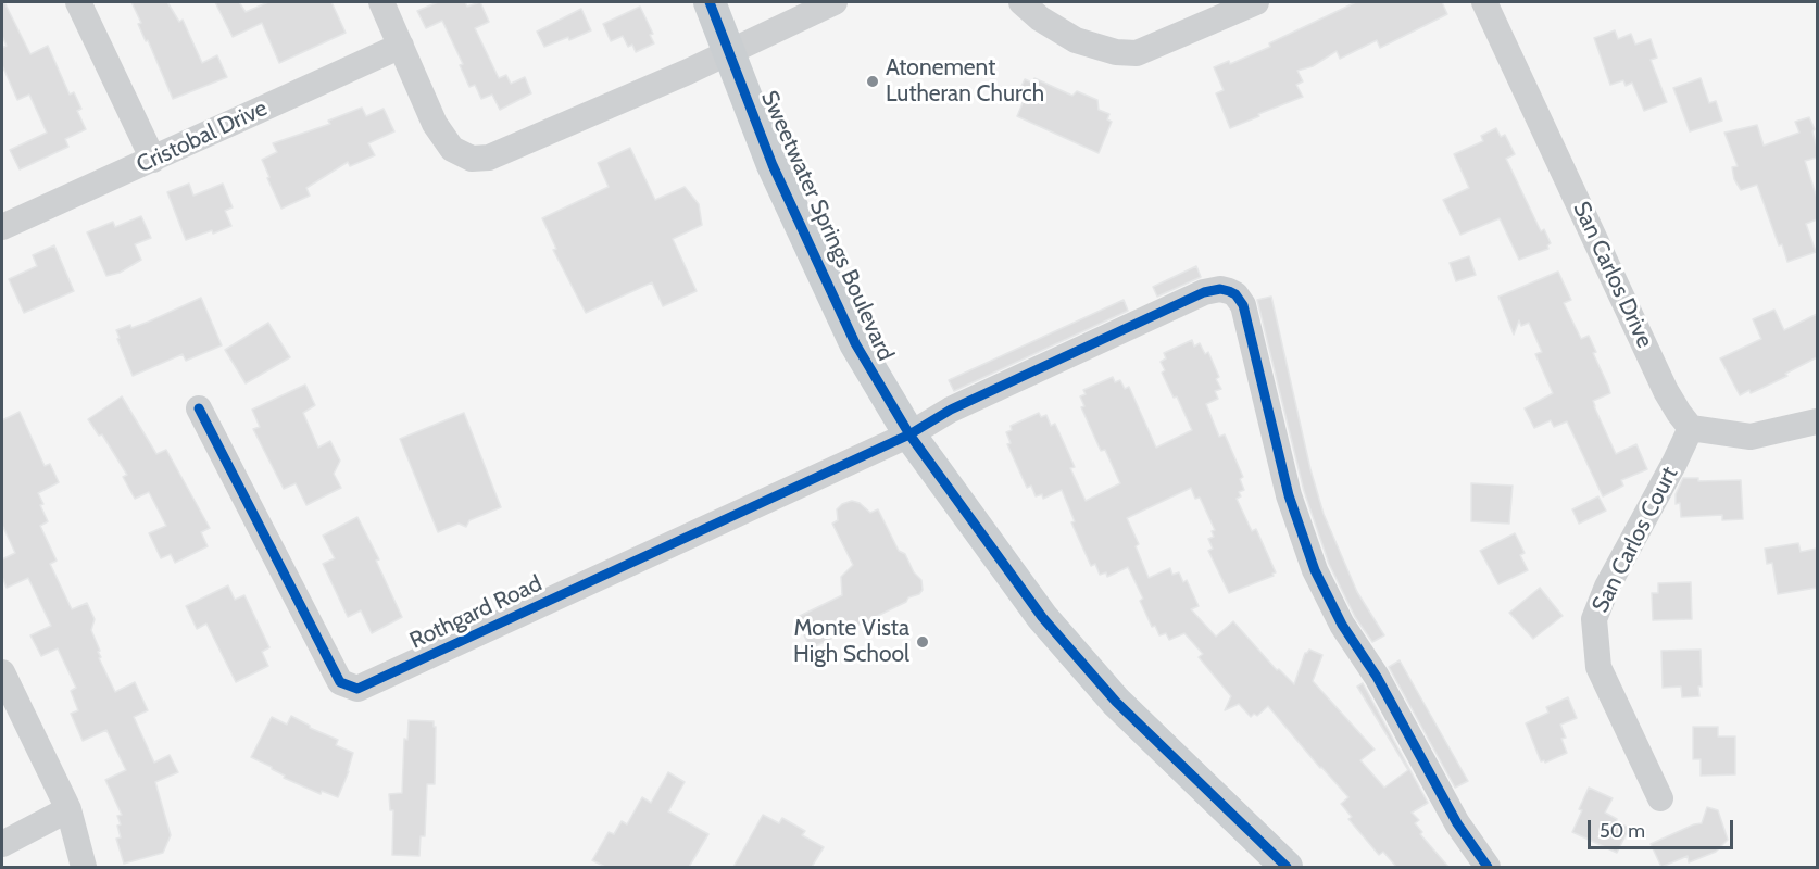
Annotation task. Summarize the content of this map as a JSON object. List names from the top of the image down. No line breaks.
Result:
{"streets":{"main road":["Sweetwater Springs Boulevard"],"street":["Cristobal Drive","San Carlos Drive","San Carlos Court","Rothgard Road"]},"crossings":[["Sweetwater Springs Boulevard","Rothgard Road"],["San Carlos Drive","San Carlos Court"]],"places":["Atonement Lutheran Church","Monte Vista High School"],"scale_bar":"50 m"}
